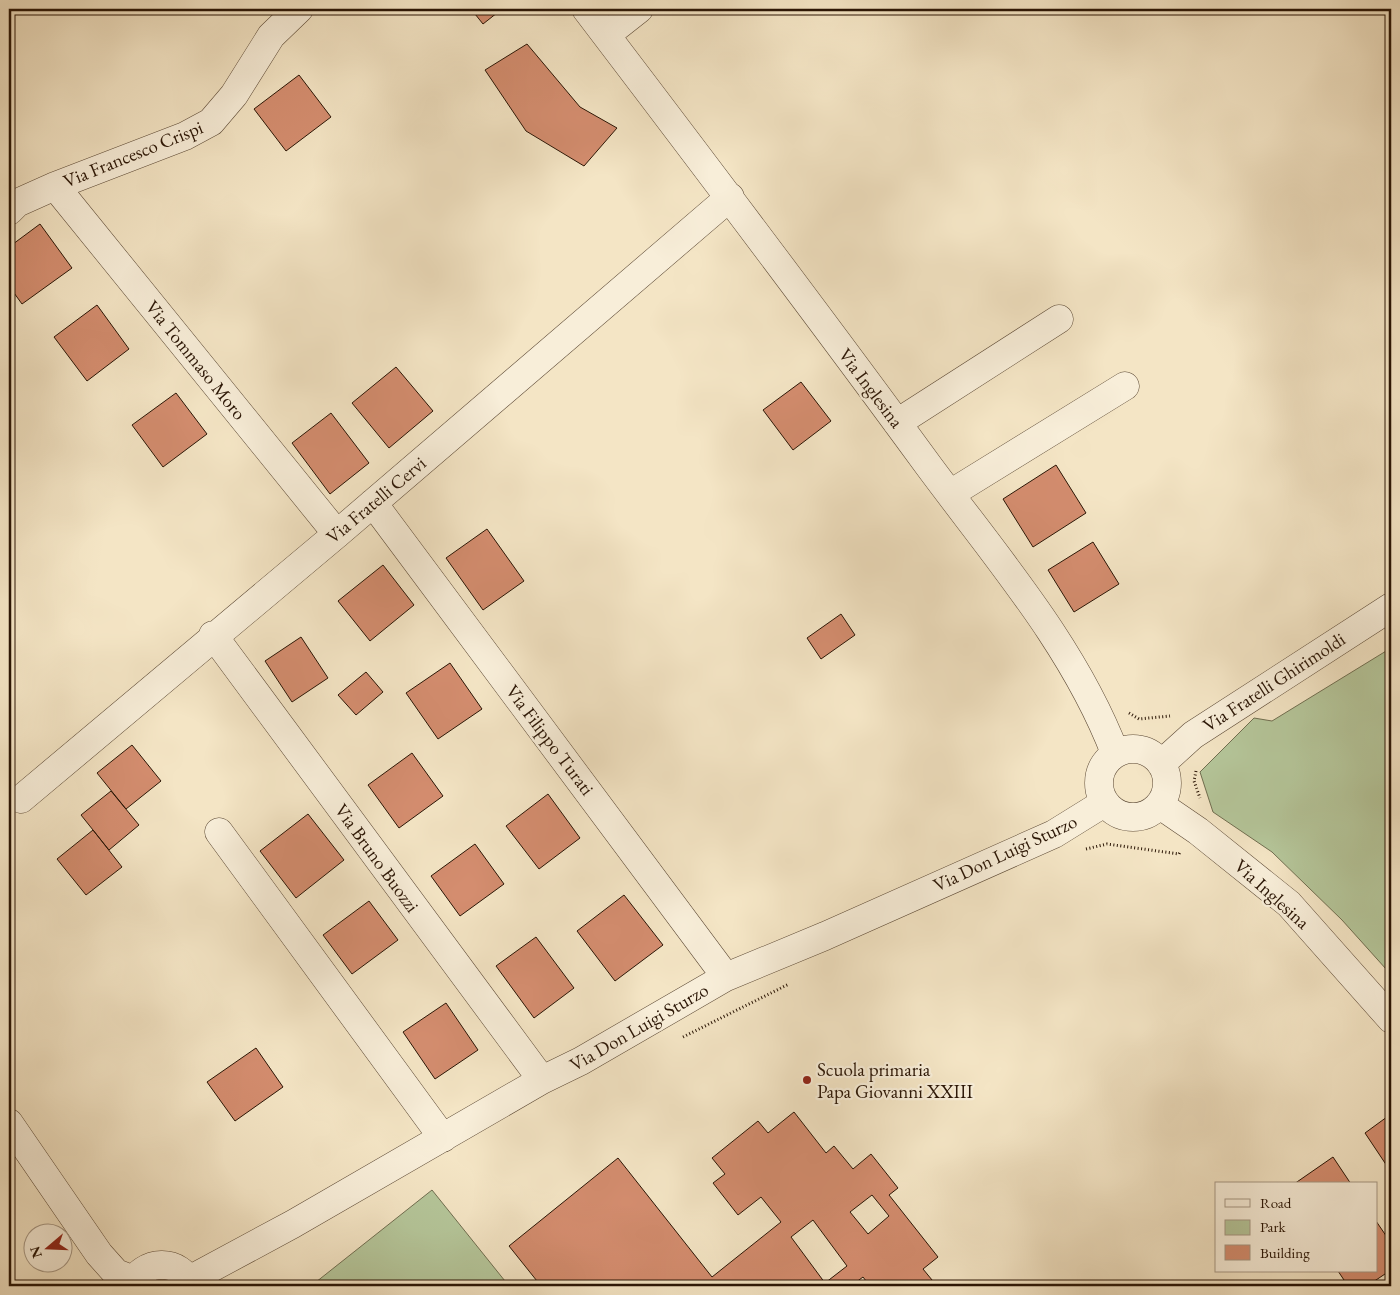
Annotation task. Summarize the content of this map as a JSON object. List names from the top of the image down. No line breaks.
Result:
{"streets":{"street":["Via Francesco Crispi","Via Tommaso Moro","Via Inglesina","Via Fratelli Cervi","Via Fratelli Ghirimoldi","Via Filippo Turati","Via Don Luigi Sturzo","Via Bruno Buozzi"]},"crossings":[["Via Francesco Crispi","Via Tommaso Moro"],["Via Tommaso Moro","Via Fratelli Cervi"],["Via Inglesina","Via Fratelli Cervi"],["Via Inglesina","Via Fratelli Ghirimoldi"],["Via Inglesina","Via Don Luigi Sturzo"],["Via Fratelli Cervi","Via Filippo Turati"],["Via Fratelli Cervi","Via Bruno Buozzi"],["Via Fratelli Ghirimoldi","Via Don Luigi Sturzo"],["Via Filippo Turati","Via Don Luigi Sturzo"],["Via Don Luigi Sturzo","Via Bruno Buozzi"]],"places":["Scuola primaria Papa Giovanni XXIII"],"legend":["Road","Park","Building"],"north":"left"}
